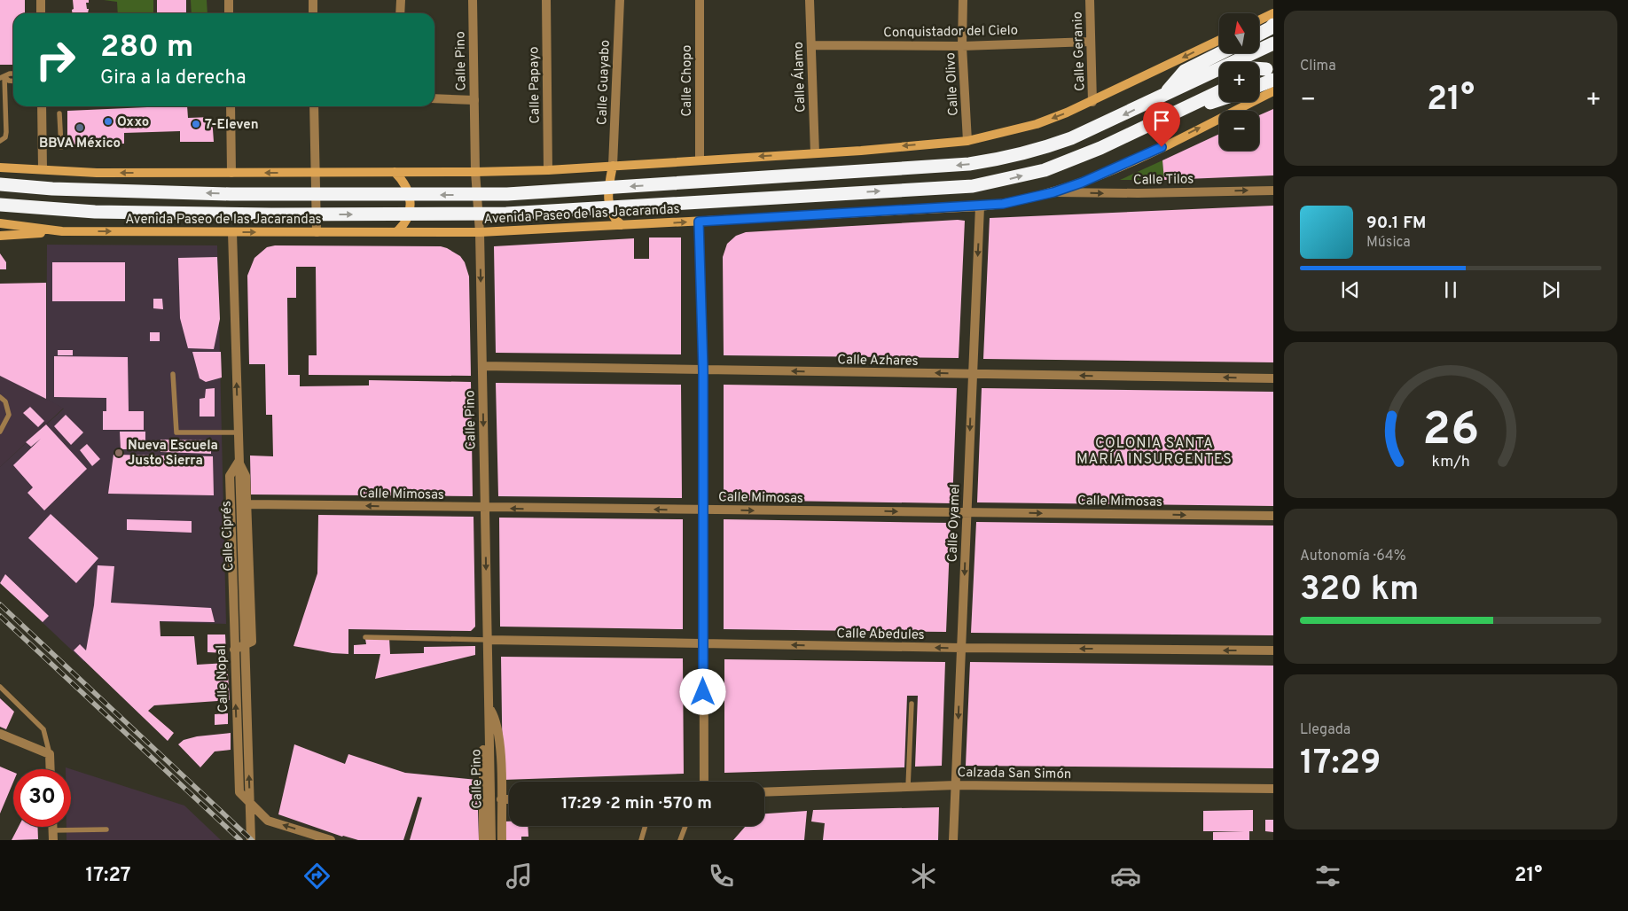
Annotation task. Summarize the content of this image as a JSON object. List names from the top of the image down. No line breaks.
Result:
{"streets":{"main road":["Avenida Paseo de las Jacarandas"],"street":["Conquistador del Cielo","Calle Geranio","Calle Pino","Calle Álamo","Calle Chopo","Calle Guayabo","Calle Olivo","Calle Papayo","Calle Tilos","Calle Azhares","Calle Mimosas","Calle Oyamel","Calle Ciprés","Calle Abedules","Calle Nopal","Calzada San Simón"]},"crossings":[["Conquistador del Cielo","Calle Geranio"],["Conquistador del Cielo","Calle Álamo"],["Conquistador del Cielo","Calle Olivo"],["Calle Pino","Avenida Paseo de las Jacarandas"],["Calle Pino","Calle Azhares"],["Calle Pino","Calle Mimosas"],["Calle Pino","Calle Abedules"],["Calle Tilos","Avenida Paseo de las Jacarandas"],["Avenida Paseo de las Jacarandas","Calle Oyamel"],["Avenida Paseo de las Jacarandas","Calle Ciprés"],["Calle Azhares","Calle Oyamel"],["Calle Mimosas","Calle Oyamel"],["Calle Oyamel","Calle Abedules"],["Calle Oyamel","Calzada San Simón"],["Calle Ciprés","Calle Nopal"]],"one_way":["Calle Pino","Calle Tilos","Calle Azhares","Calle Oyamel","Calle Abedules","Calle Nopal"],"districts":["COLONIA SANTA MARÍA INSURGENTES"],"places":["Oxxo","7-Eleven","BBVA México","Nueva Escuela Justo Sierra"],"north":"top","page":{"tile":["Clima",["Autonomía · 64%","320 km"],["Llegada","17:29"]],"map_buttons":["+","−"],"turn":["280 m","Gira a la derecha"],"heat":["−","21°","+"],"song":["90.1 FM","Música"],"limit":"30","trip":"17:29 · 2 min · 570 m","tabs":["17:27","21°"],"gauge":["26","km/h"]}}
